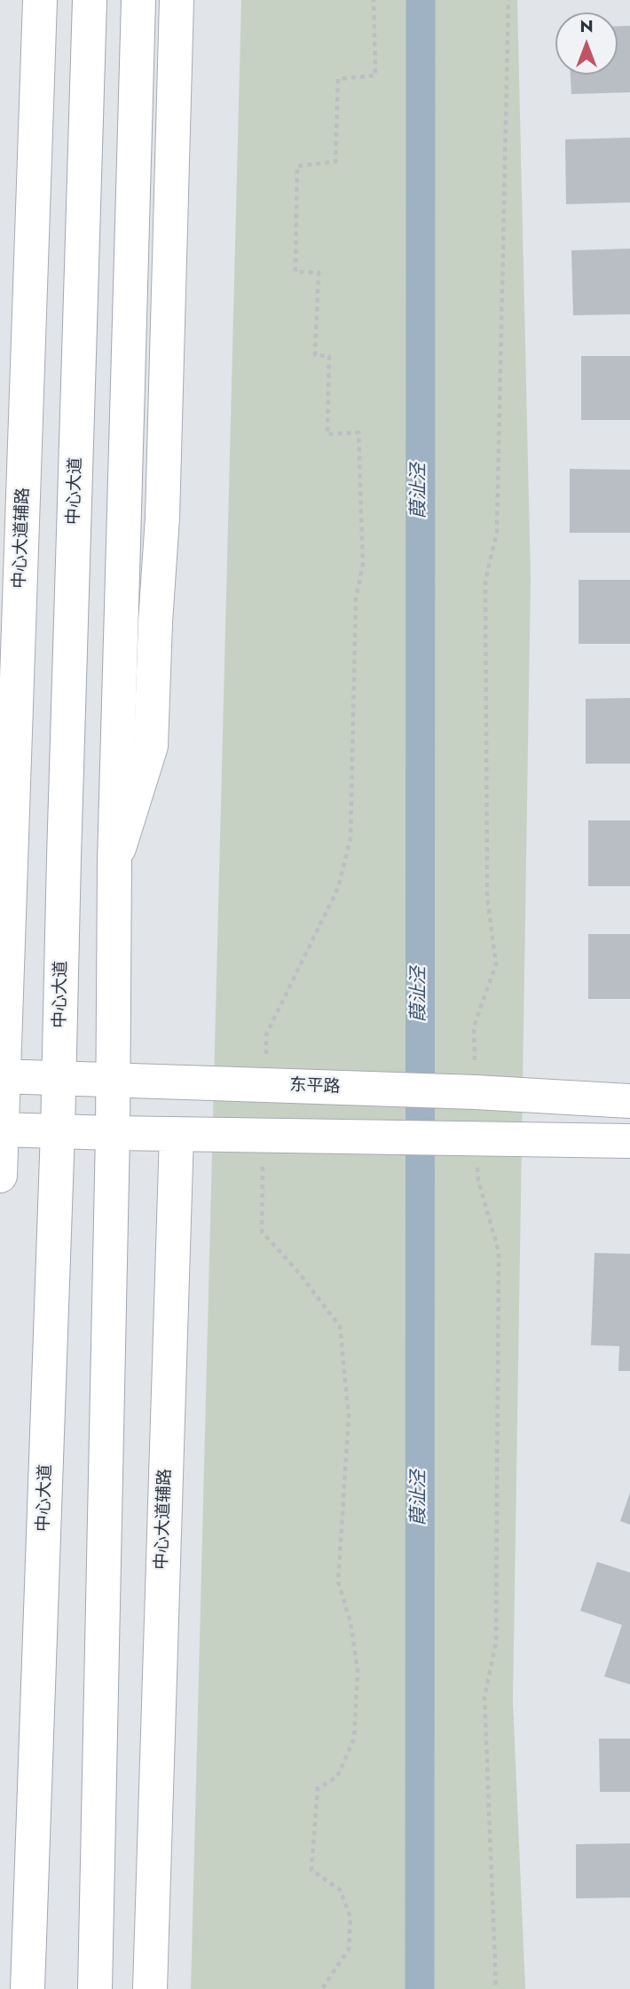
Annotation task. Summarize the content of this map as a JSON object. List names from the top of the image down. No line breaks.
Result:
{"streets":{"main road":["中心大道","中心大道辅路","东平路"]},"crossings":[["中心大道","东平路"],["中心大道辅路","东平路"]],"water":["葭沚泾"],"north":"top"}
